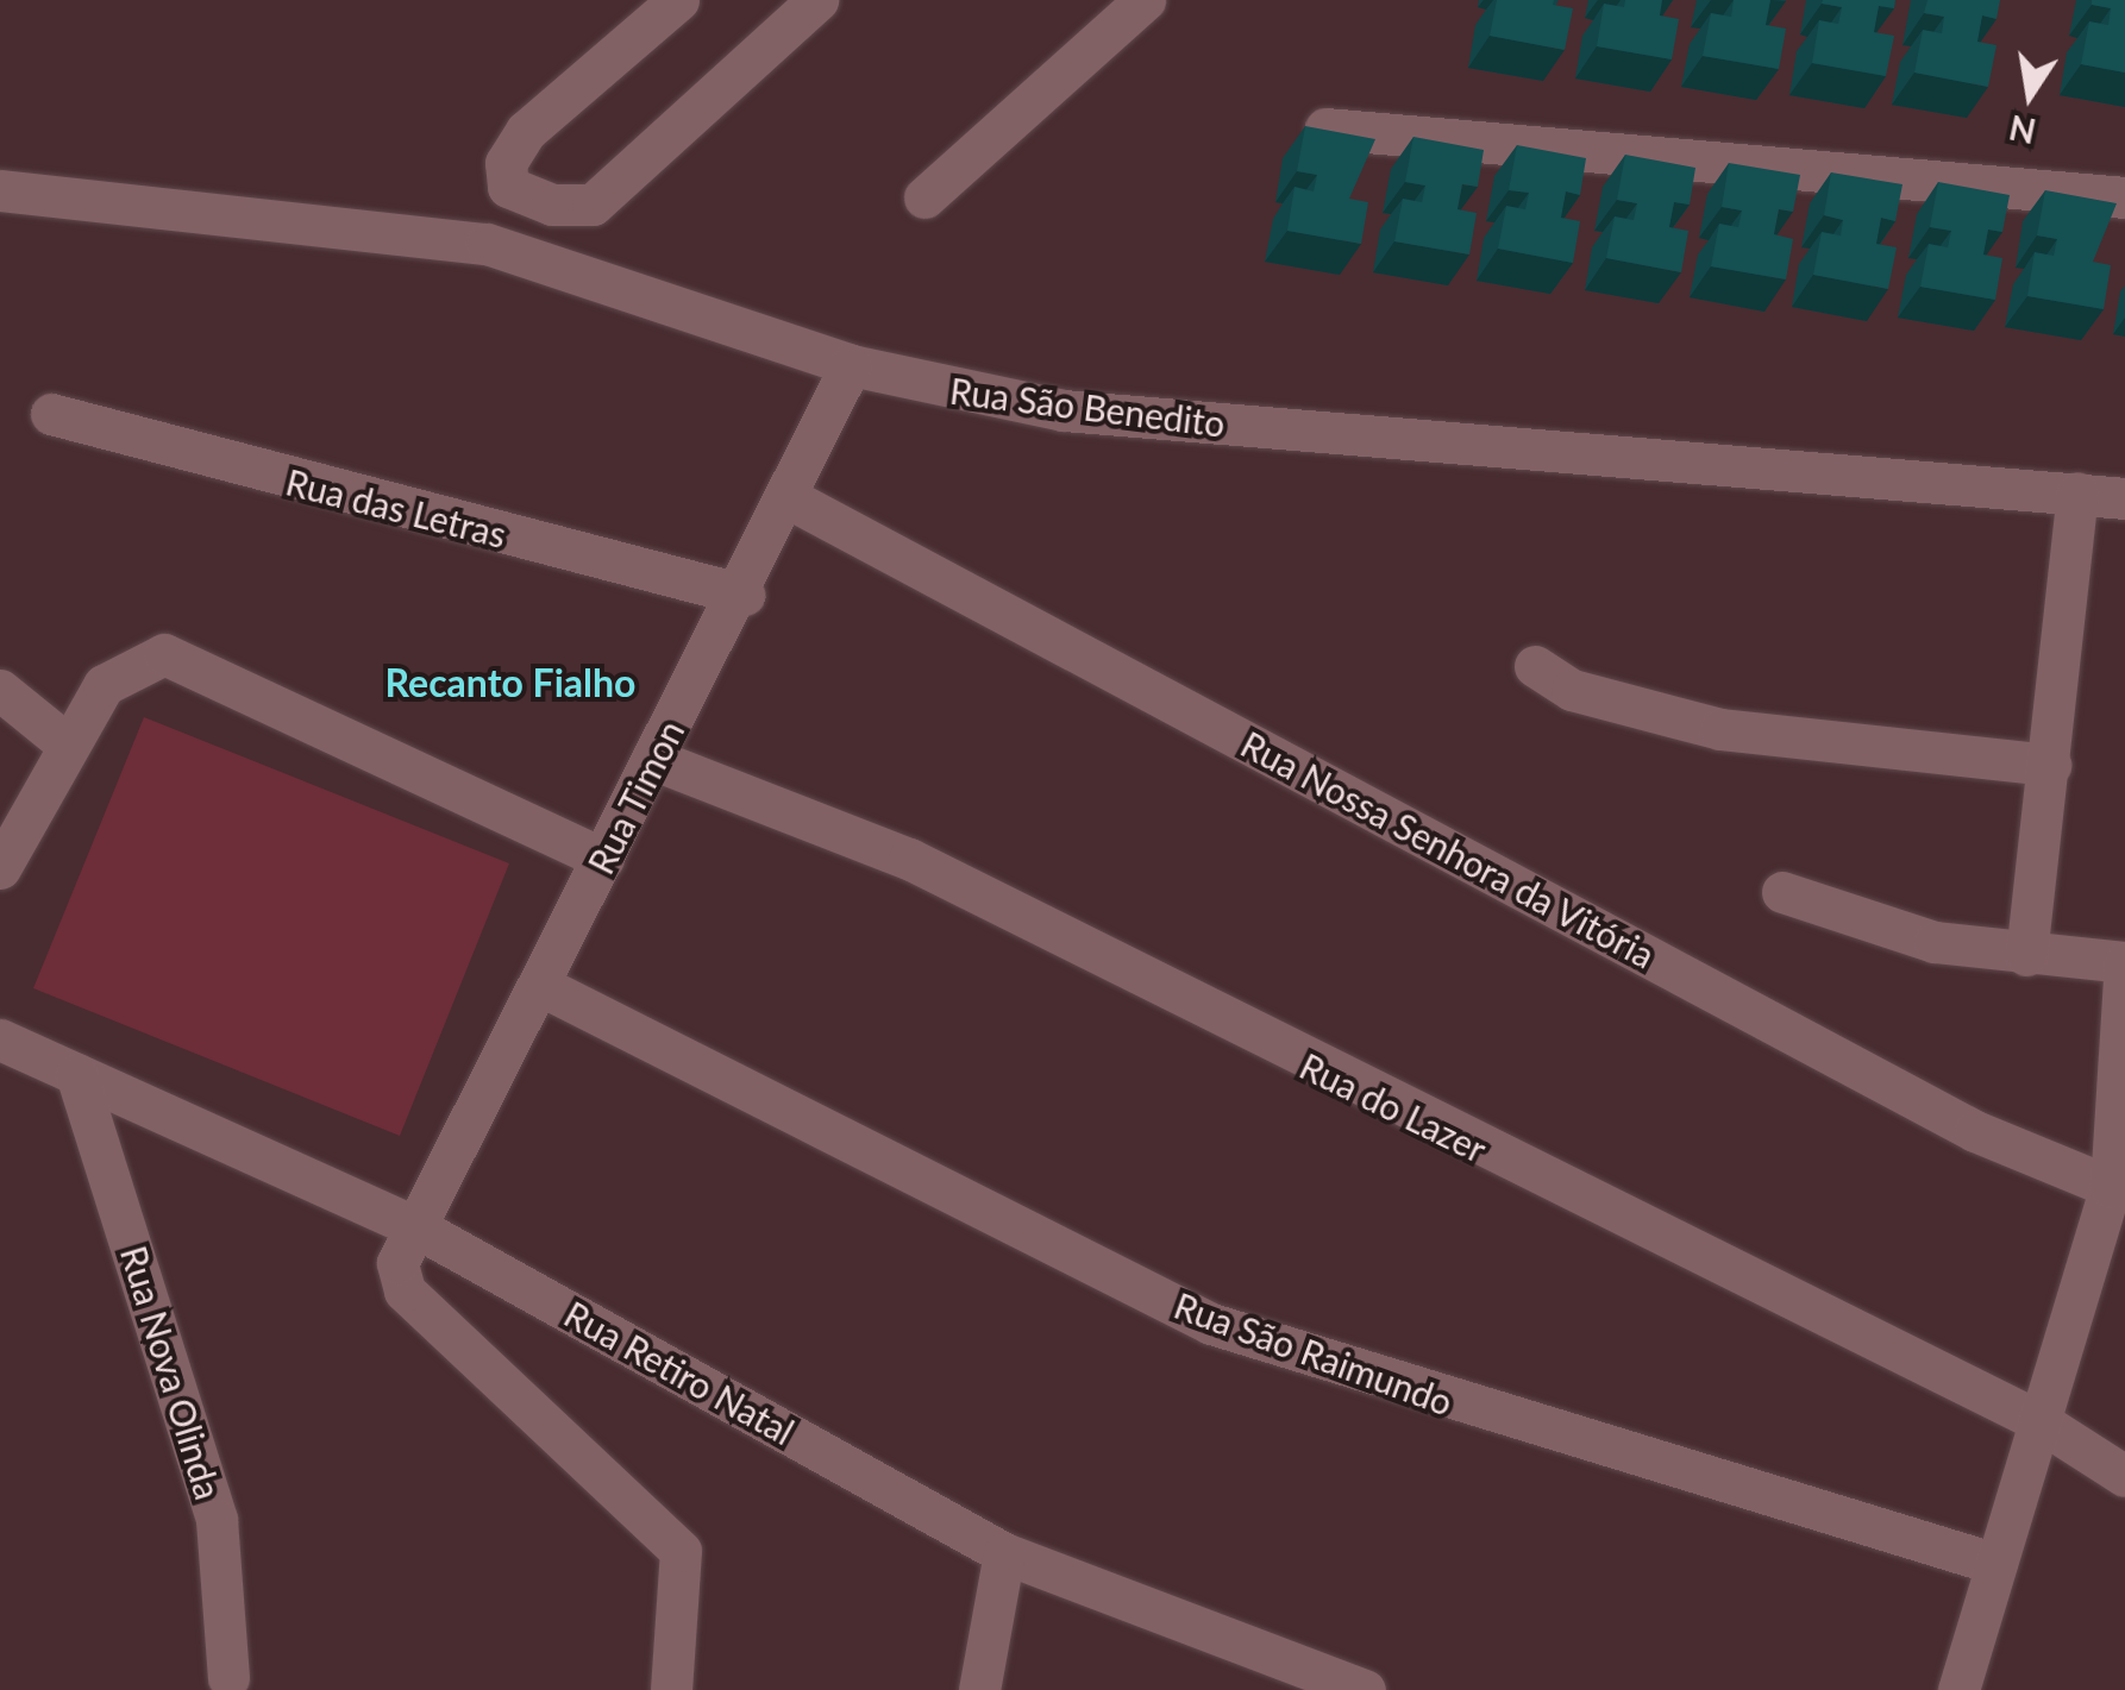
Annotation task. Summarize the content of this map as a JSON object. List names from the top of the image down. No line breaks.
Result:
{"streets":{"street":["Rua São Benedito","Rua das Letras","Rua Timon","Rua Nossa Senhora da Vitória","Rua do Lazer","Rua São Raimundo","Rua Nova Olinda","Rua Retiro Natal"]},"crossings":[["Rua São Benedito","Rua Timon"],["Rua das Letras","Rua Timon"],["Rua Timon","Rua Nossa Senhora da Vitória"],["Rua Timon","Rua do Lazer"],["Rua Timon","Rua São Raimundo"],["Rua Timon","Rua Retiro Natal"],["Rua Nova Olinda","Rua Retiro Natal"]],"districts":["Recanto Fialho"],"north":"bottom"}
